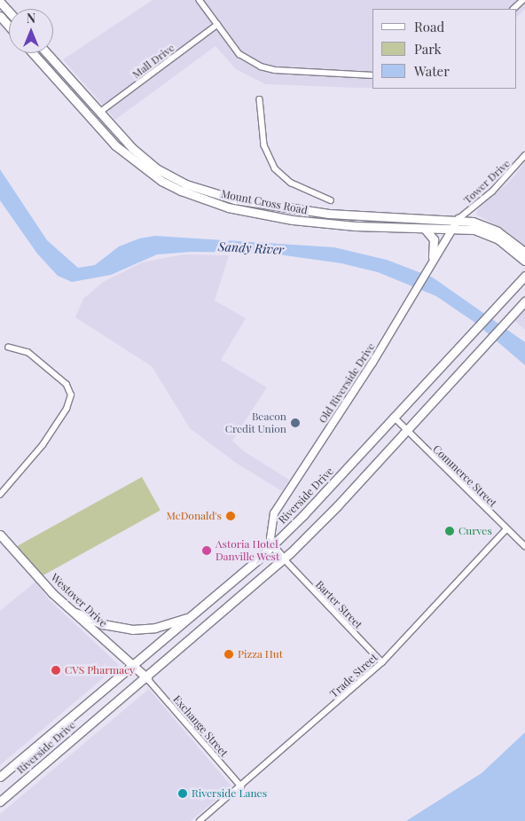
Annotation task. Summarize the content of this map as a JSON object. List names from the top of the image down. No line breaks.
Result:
{"streets":{"main road":["Mount Cross Road","Riverside Drive","Westover Drive"],"street":["Mall Drive","Tower Drive","Old Riverside Drive","Commerce Street","Barter Street","Trade Street","Exchange Street"]},"crossings":[["Mall Drive","Mount Cross Road"],["Tower Drive","Mount Cross Road"],["Tower Drive","Old Riverside Drive"],["Mount Cross Road","Old Riverside Drive"],["Old Riverside Drive","Riverside Drive"],["Commerce Street","Riverside Drive"],["Commerce Street","Trade Street"],["Riverside Drive","Westover Drive"],["Riverside Drive","Barter Street"],["Riverside Drive","Exchange Street"],["Westover Drive","Exchange Street"],["Barter Street","Trade Street"],["Trade Street","Exchange Street"]],"water":["Sandy River"],"places":["Beacon Credit Union","McDonald's","Curves","Astoria Hotel Danville West","Pizza Hut","CVS Pharmacy","Riverside Lanes"],"legend":["Road","Park","Water"],"north":"top"}
